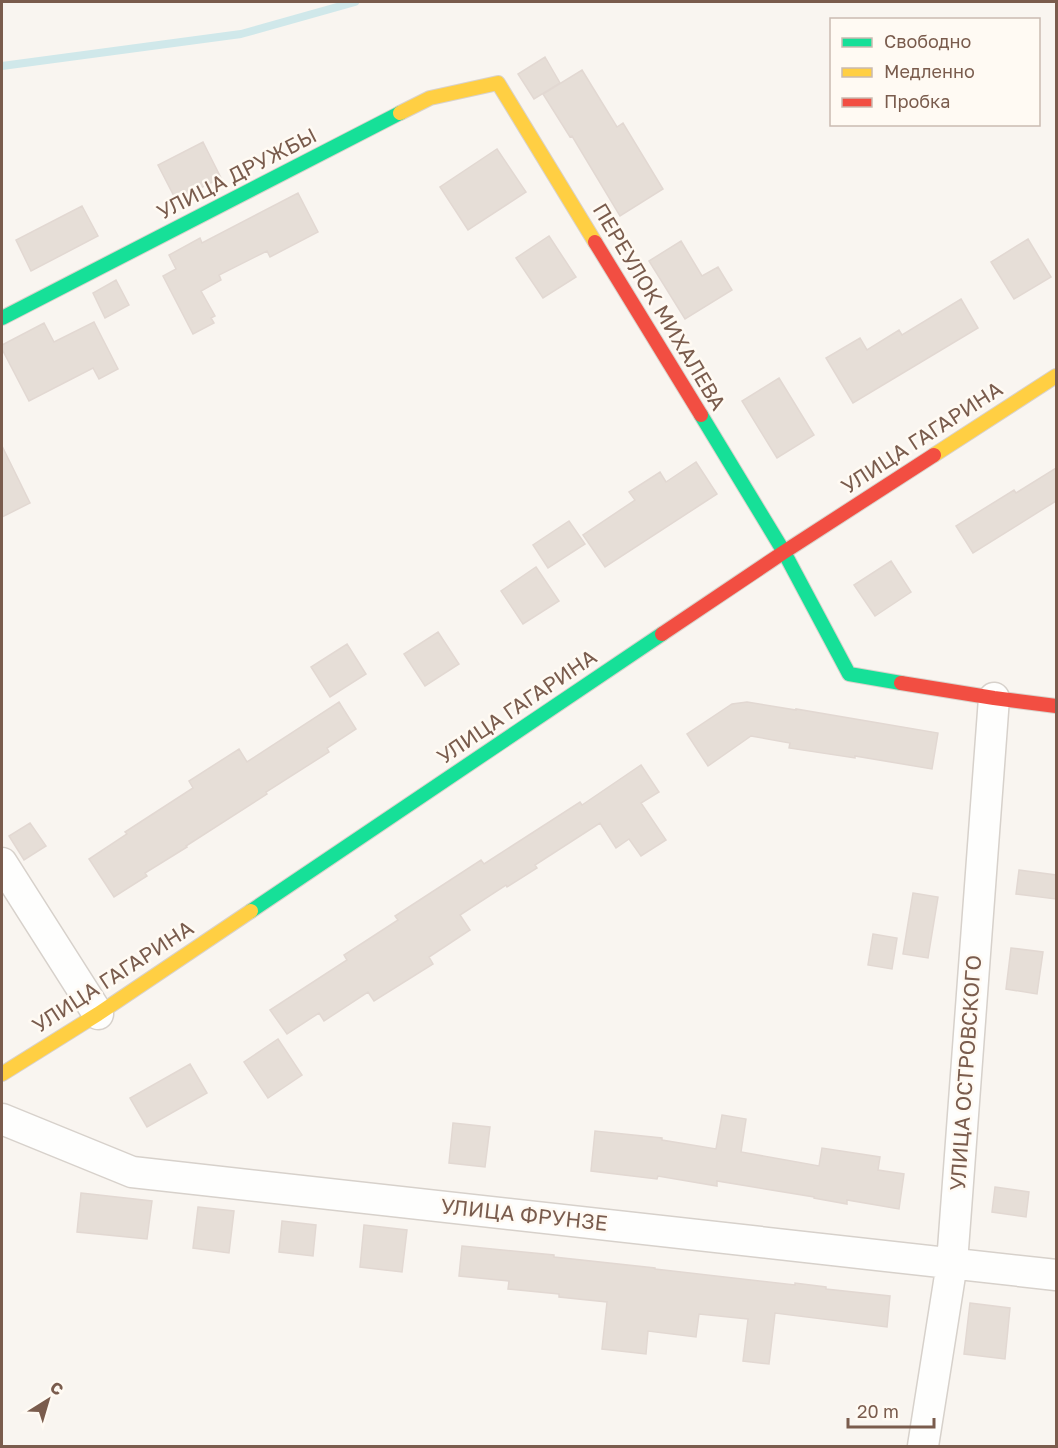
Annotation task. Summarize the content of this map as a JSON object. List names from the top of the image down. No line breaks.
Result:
{"streets":{"street":["УЛИЦА ДРУЖБЫ","ПЕРЕУЛОК МИХАЛЕВА","УЛИЦА ГАГАРИНА","УЛИЦА ОСТРОВСКОГО","УЛИЦА ФРУНЗЕ"]},"crossings":[["УЛИЦА ДРУЖБЫ","ПЕРЕУЛОК МИХАЛЕВА"],["ПЕРЕУЛОК МИХАЛЕВА","УЛИЦА ГАГАРИНА"],["ПЕРЕУЛОК МИХАЛЕВА","УЛИЦА ОСТРОВСКОГО"],["УЛИЦА ОСТРОВСКОГО","УЛИЦА ФРУНЗЕ"]],"legend":["Свободно","Медленно","Пробка"],"scale_bar":"20 m","north":"top right"}
